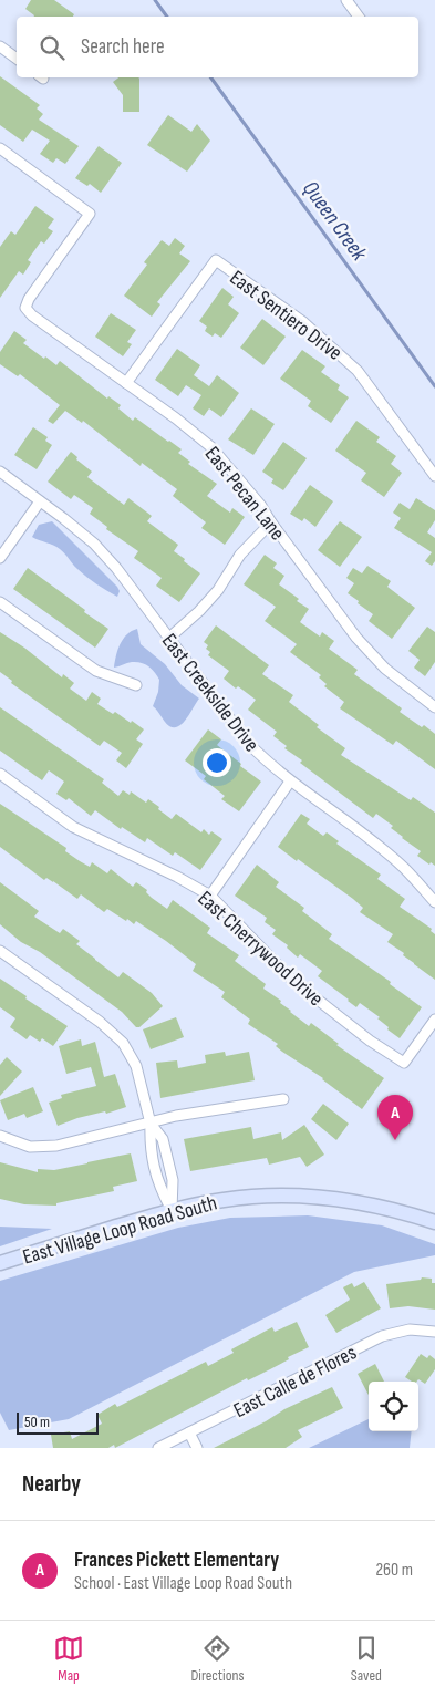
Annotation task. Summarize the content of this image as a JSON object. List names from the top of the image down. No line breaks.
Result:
{"streets":{"street":["East Sentiero Drive","East Pecan Lane","East Creekside Drive","East Cherrywood Drive","East Village Loop Road South","East Calle de Flores"]},"crossings":[["East Sentiero Drive","East Pecan Lane"]],"water":["Queen Creek"],"scale_bar":"50 m","page":{"search":"Search here","pins":"A","scale":"50 m","heading":"Nearby","list":[{"mark":"A","name":"Frances Pickett Elementary","note":"School · East Village Loop Road South","value":"260 m"}],"nav":["Map","Directions","Saved"]}}
